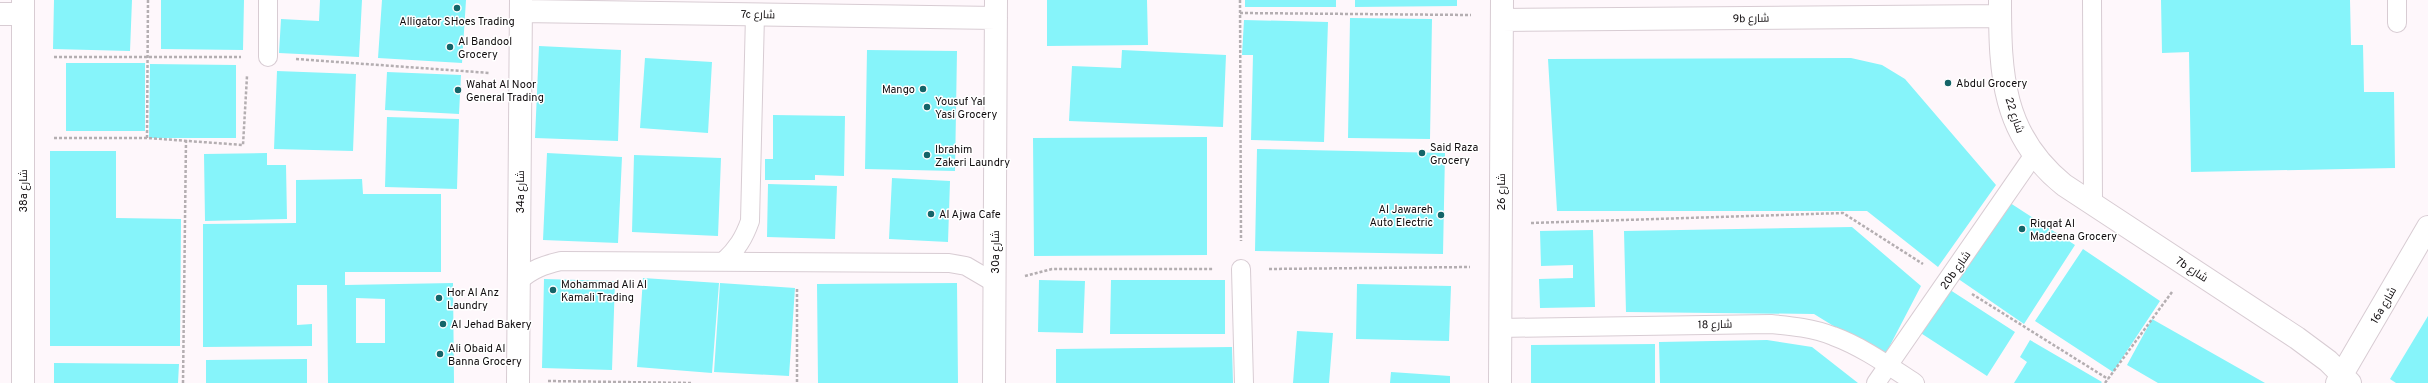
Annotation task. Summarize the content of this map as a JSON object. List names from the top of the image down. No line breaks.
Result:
{"streets":{"street":["7c شارع","9b شارع","شارع 22","38a شارع","34a شارع","شارع 26","30a شارع","7b شارع","16a شارع"],"lane":["20b شارع","شارع 18"]},"crossings":[["7c شارع","34a شارع"],["7c شارع","30a شارع"],["9b شارع","شارع 22"],["9b شارع","شارع 26"],["شارع 22","7b شارع"],["شارع 22","20b شارع"],["شارع 26","شارع 18"],["7b شارع","20b شارع"],["7b شارع","16a شارع"],["20b شارع","شارع 18"]],"places":["Alligator SHoes Trading","Al Bandool Grocery","Abdul Grocery","Mango","Wahat Al Noor General Trading","Yousuf Yal Yasi Grocery","Said Raza Grocery","Ibrahim Zakeri Laundry","Al Ajwa Cafe","Al Jawareh Auto Electric","Riqqat Al Madeena Grocery","Mohammad Ali Al Kamali Trading","Hor Al Anz Laundry","Al Jehad Bakery","Ali Obaid Al Banna Grocery"]}
